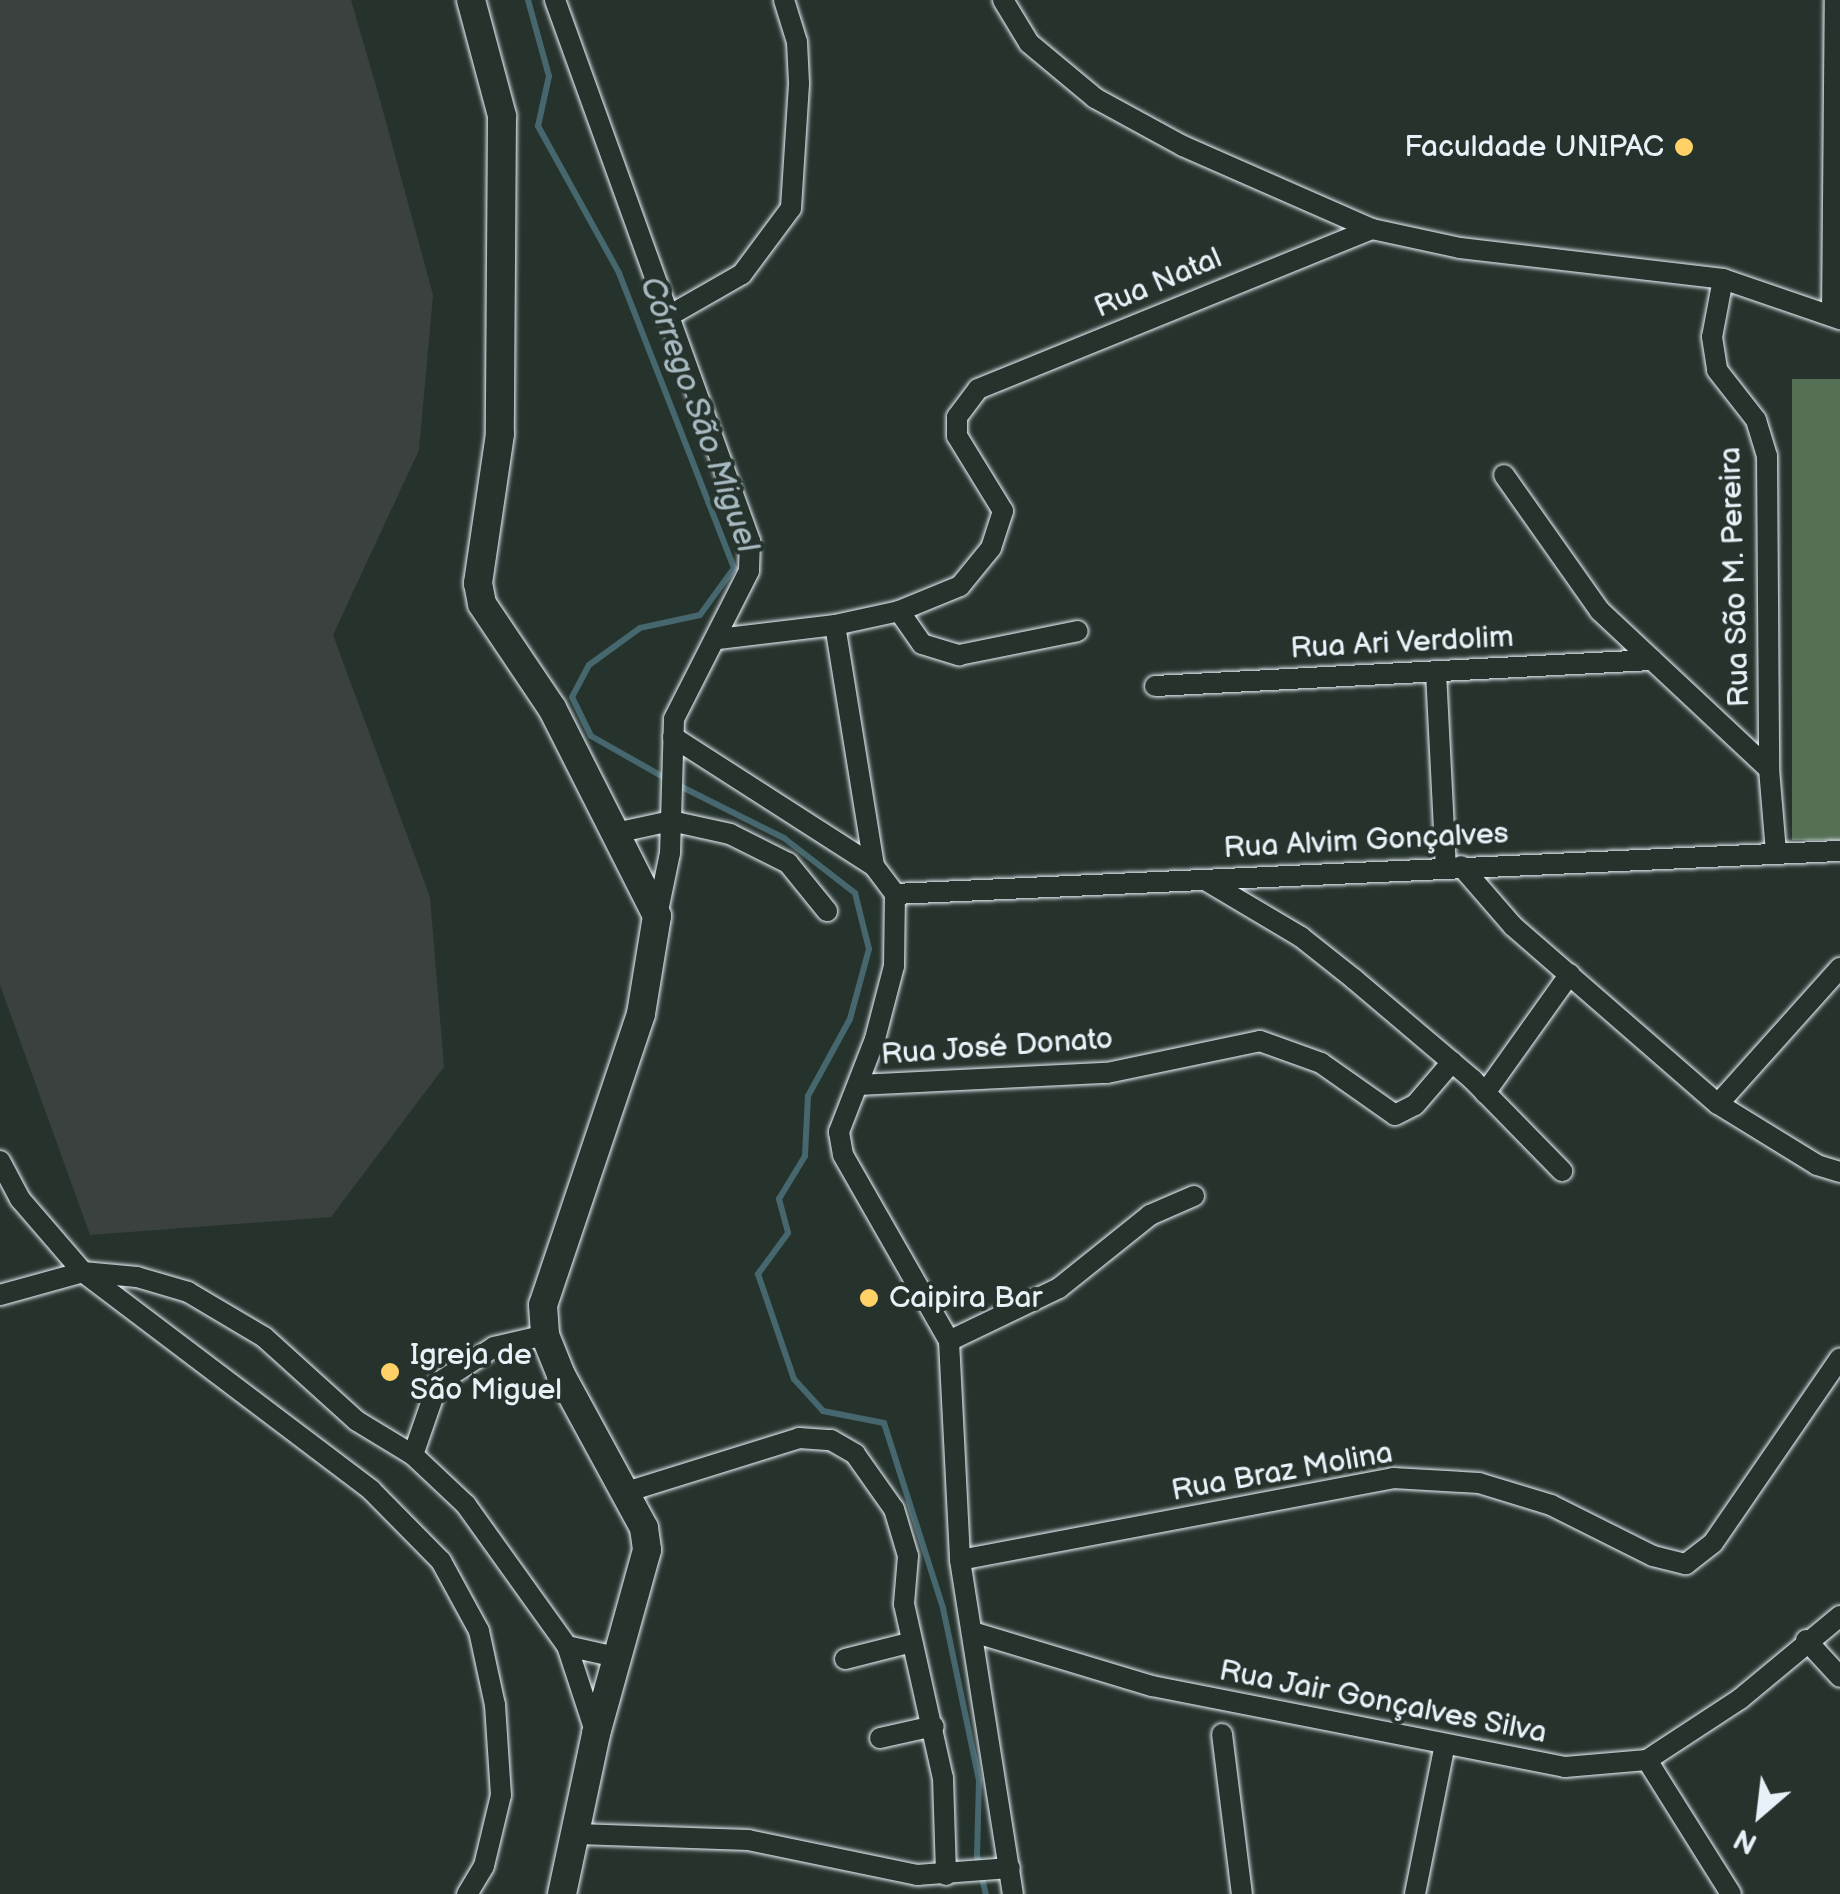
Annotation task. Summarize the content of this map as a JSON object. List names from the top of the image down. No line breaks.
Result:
{"streets":{"street":["Rua Natal","Rua São M. Pereira","Rua Ari Verdolim","Rua Alvim Gonçalves","Rua José Donato","Rua Braz Molina","Rua Jair Gonçalves Silva"]},"crossings":[["Rua São M. Pereira","Rua Alvim Gonçalves"]],"water":["Córrego São Miguel"],"places":["Faculdade UNIPAC","Caipira Bar","Igreja de São Miguel"],"north":"bottom left"}
